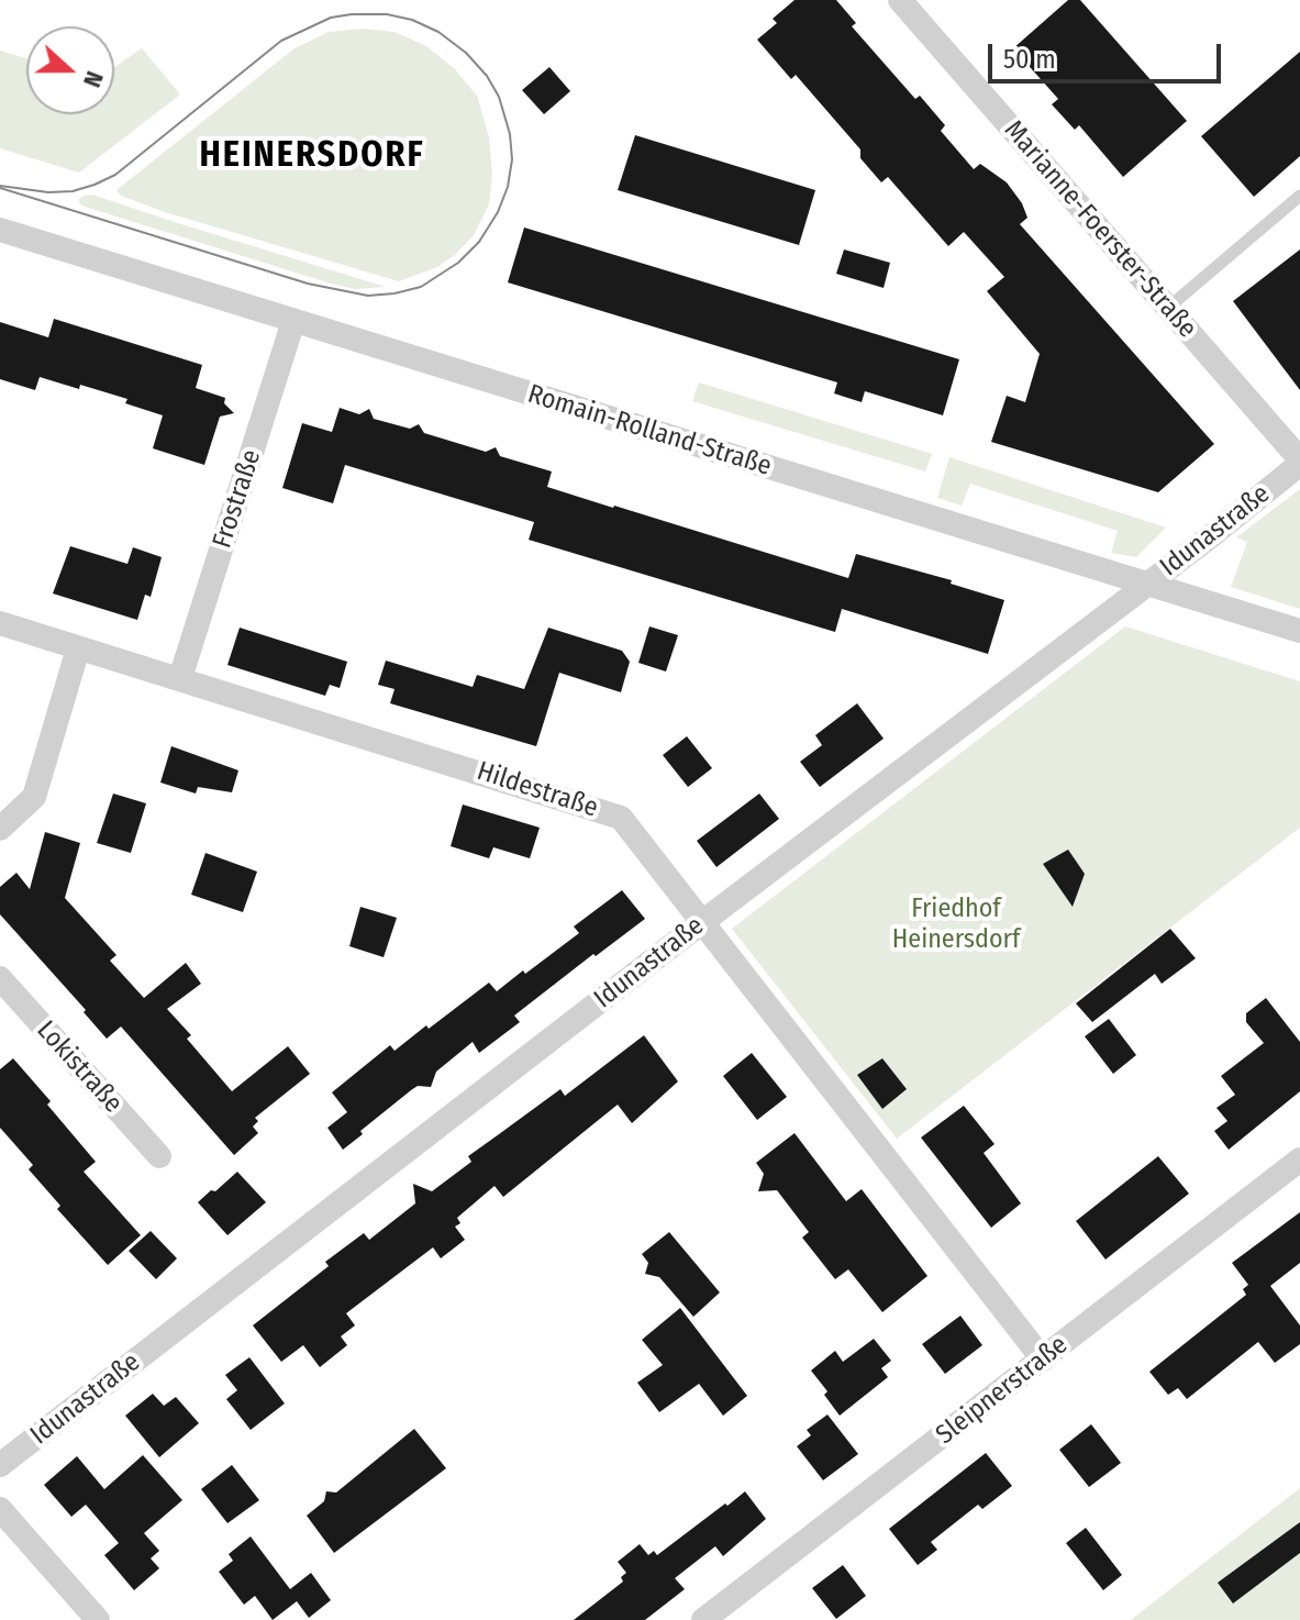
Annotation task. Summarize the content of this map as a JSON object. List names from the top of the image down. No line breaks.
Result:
{"streets":{"street":["Marianne-Foerster-Straße","Romain-Rolland-Straße","Frostraße","Idunastraße","Hildestraße","Lokistraße","Sleipnerstraße"]},"crossings":[["Marianne-Foerster-Straße","Idunastraße"],["Romain-Rolland-Straße","Frostraße"],["Romain-Rolland-Straße","Idunastraße"],["Frostraße","Hildestraße"],["Idunastraße","Hildestraße"],["Hildestraße","Sleipnerstraße"]],"districts":["HEINERSDORF"],"parks":["Friedhof Heinersdorf"],"scale_bar":"50 m","north":"right"}
